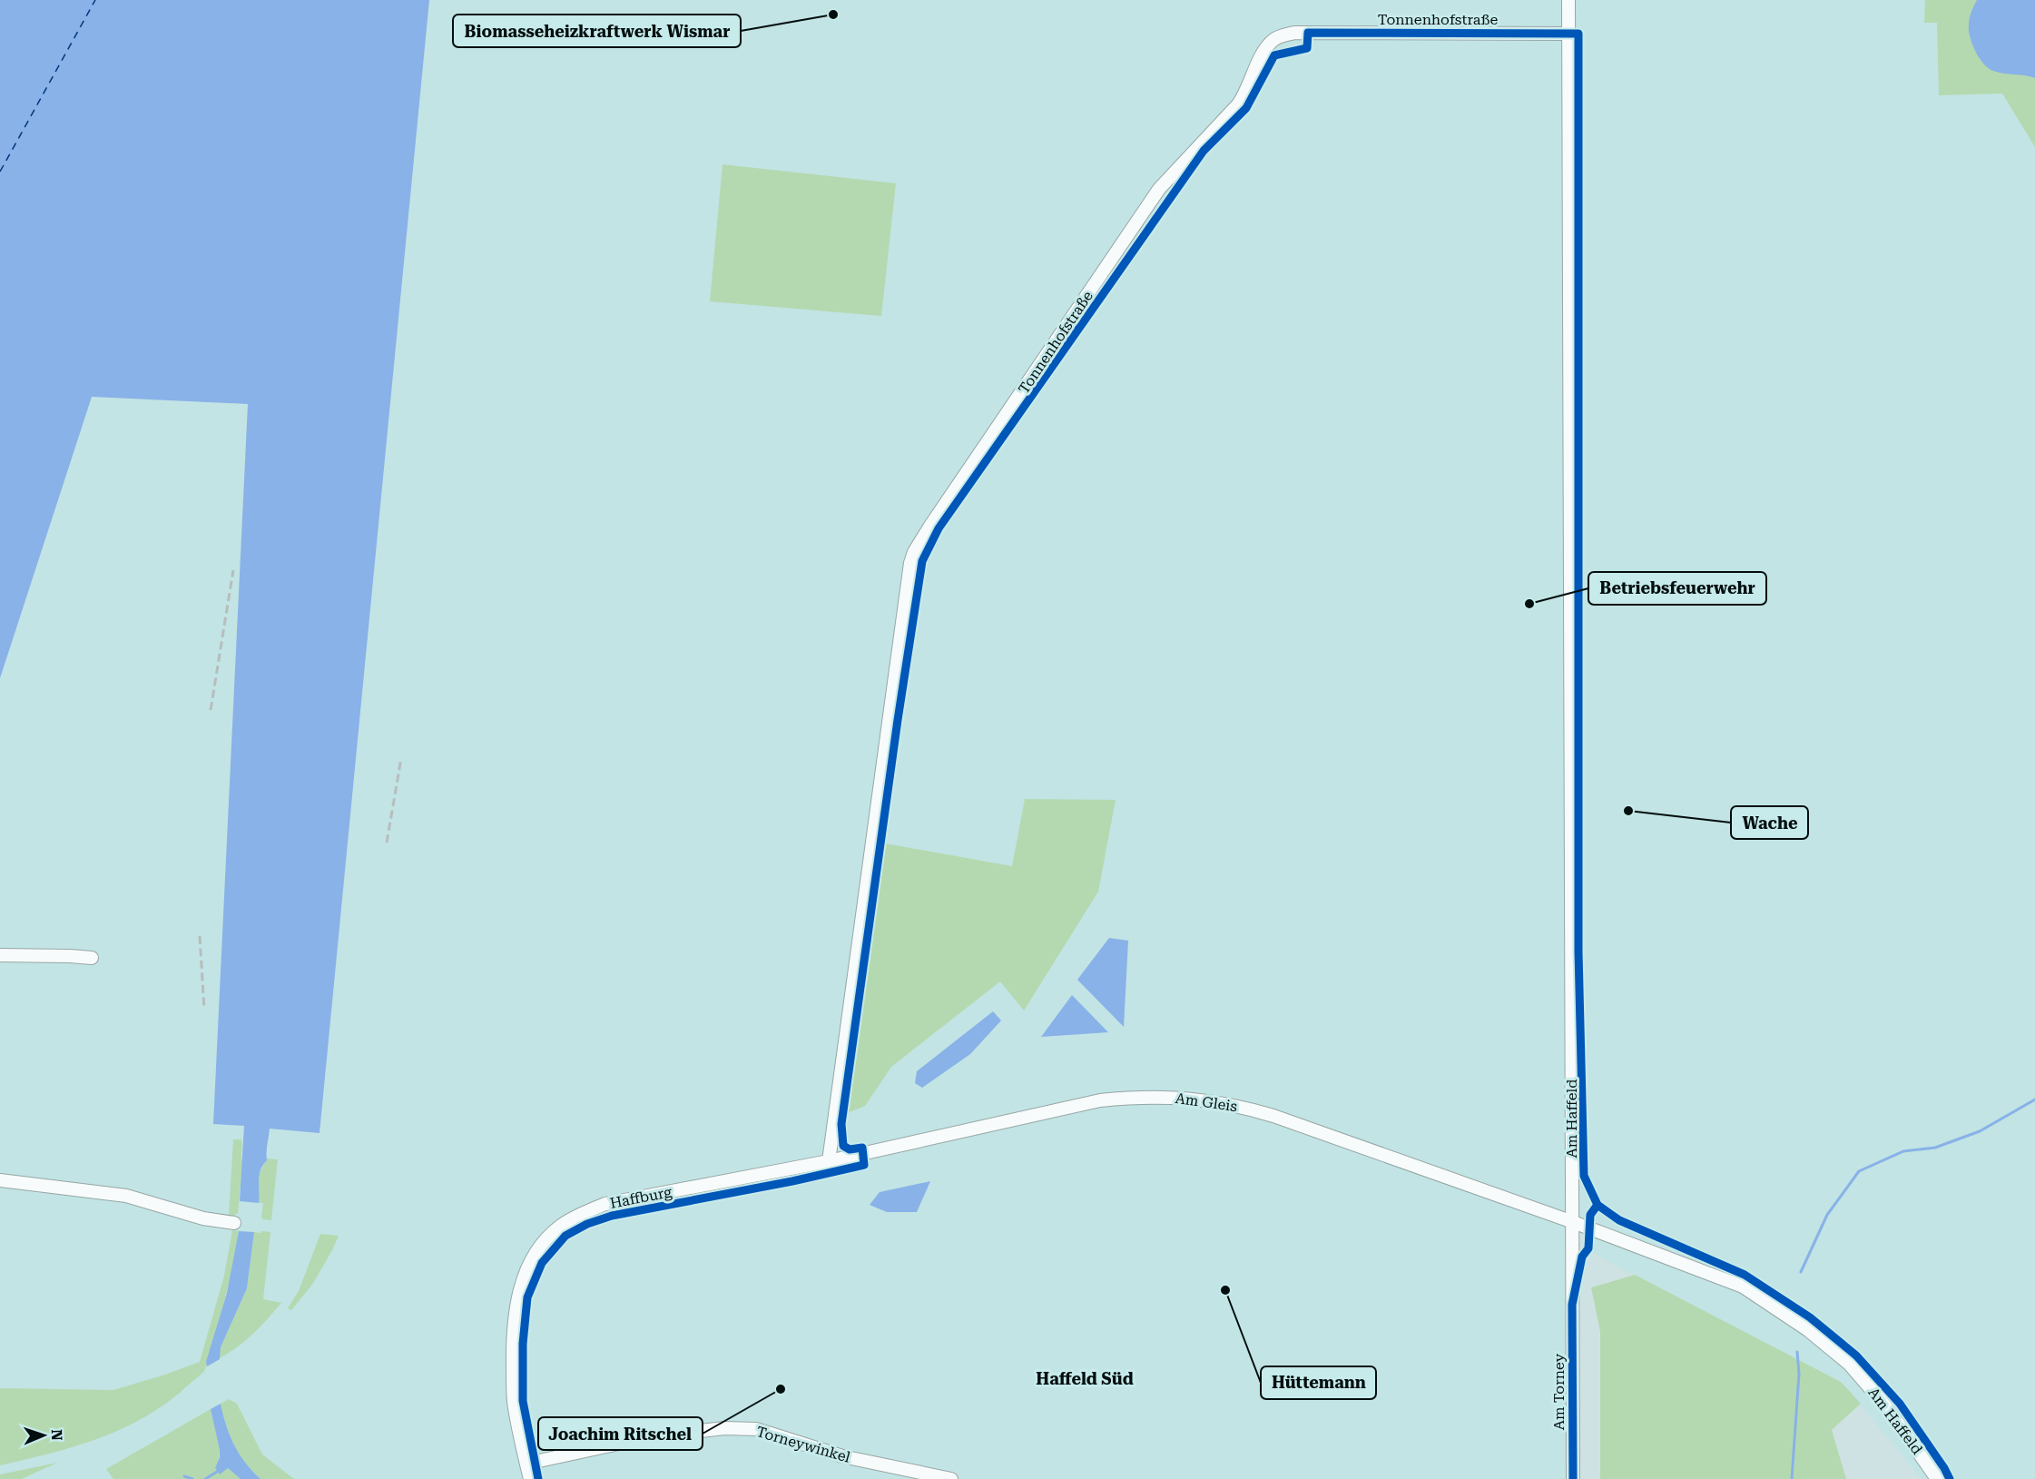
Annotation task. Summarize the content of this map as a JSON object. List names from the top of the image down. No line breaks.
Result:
{"streets":{"street":["Tonnenhofstraße","Am Gleis","Am Haffeld","Haffburg","Am Torney","Torneywinkel"]},"crossings":[["Tonnenhofstraße","Am Gleis"],["Tonnenhofstraße","Am Haffeld"],["Tonnenhofstraße","Haffburg"],["Am Gleis","Am Haffeld"],["Am Gleis","Haffburg"],["Am Gleis","Am Torney"],["Am Haffeld","Am Torney"],["Haffburg","Torneywinkel"]],"districts":["Haffeld Süd"],"places":["Biomasseheizkraftwerk Wismar","Betriebsfeuerwehr","Wache","Hüttemann","Joachim Ritschel"],"north":"right"}
